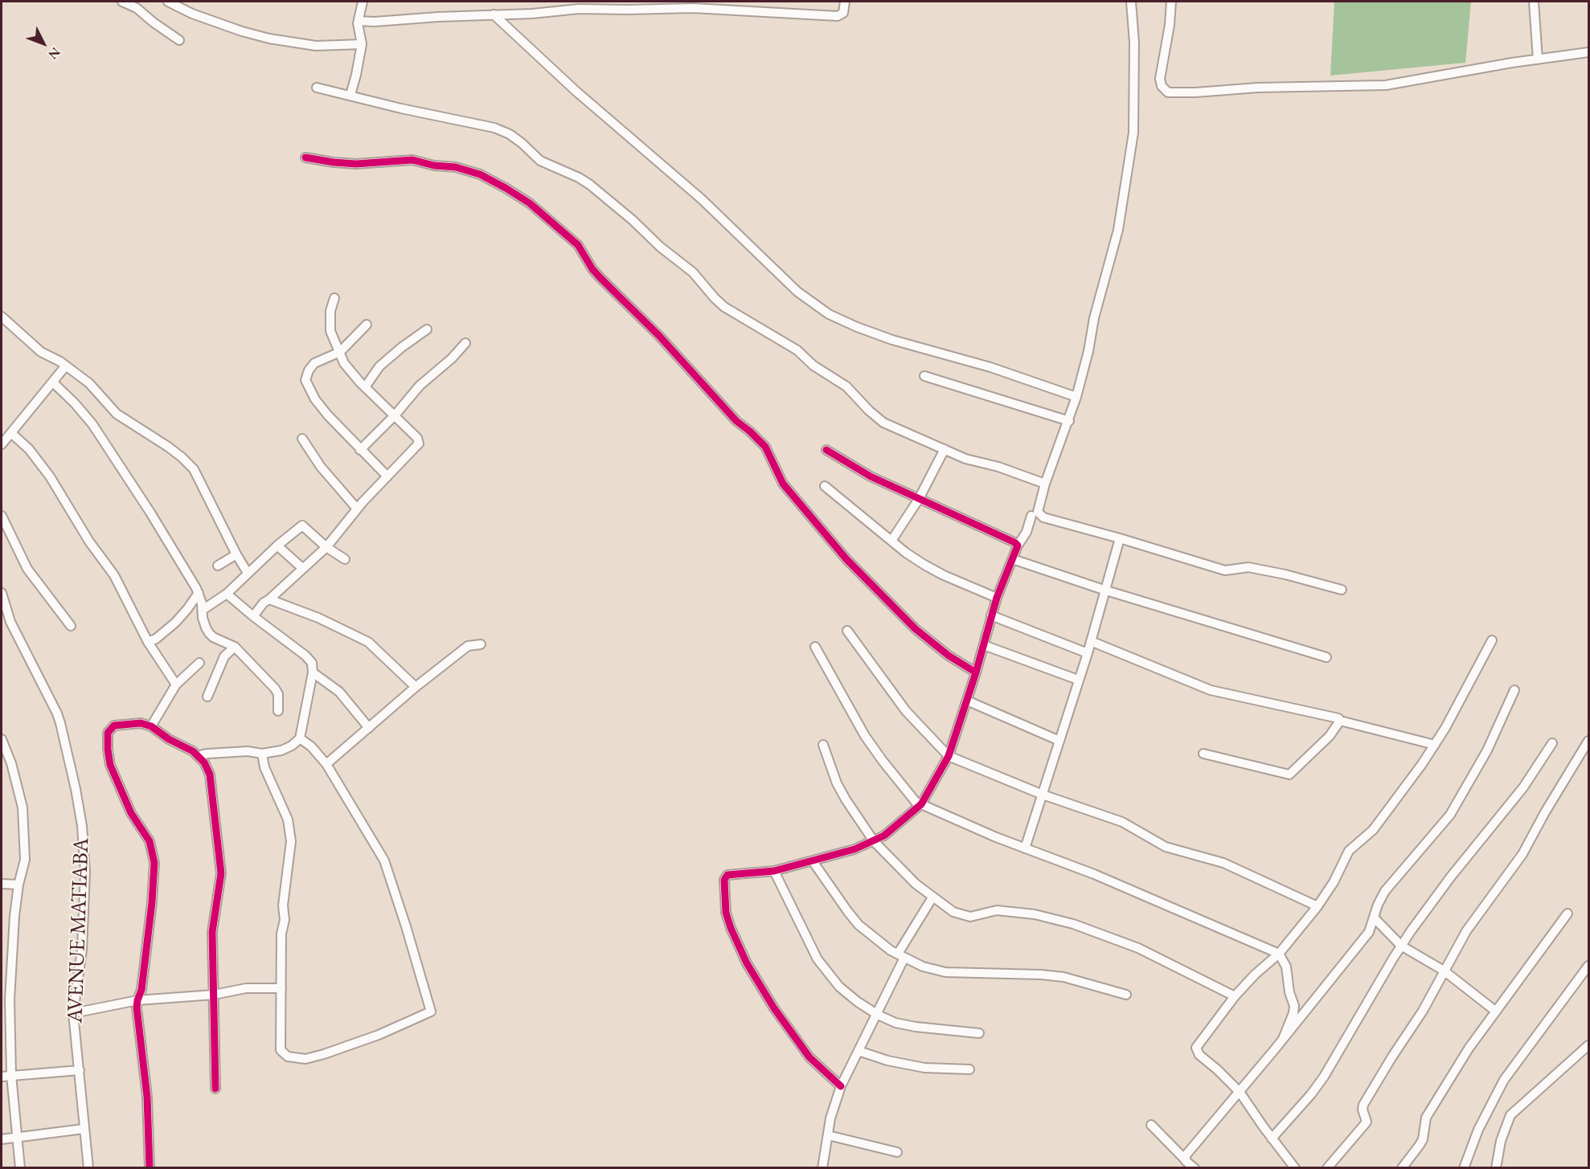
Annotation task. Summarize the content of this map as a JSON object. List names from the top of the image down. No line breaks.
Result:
{"streets":{"street":["AVENUE MATIABA"]},"north":"bottom right"}
